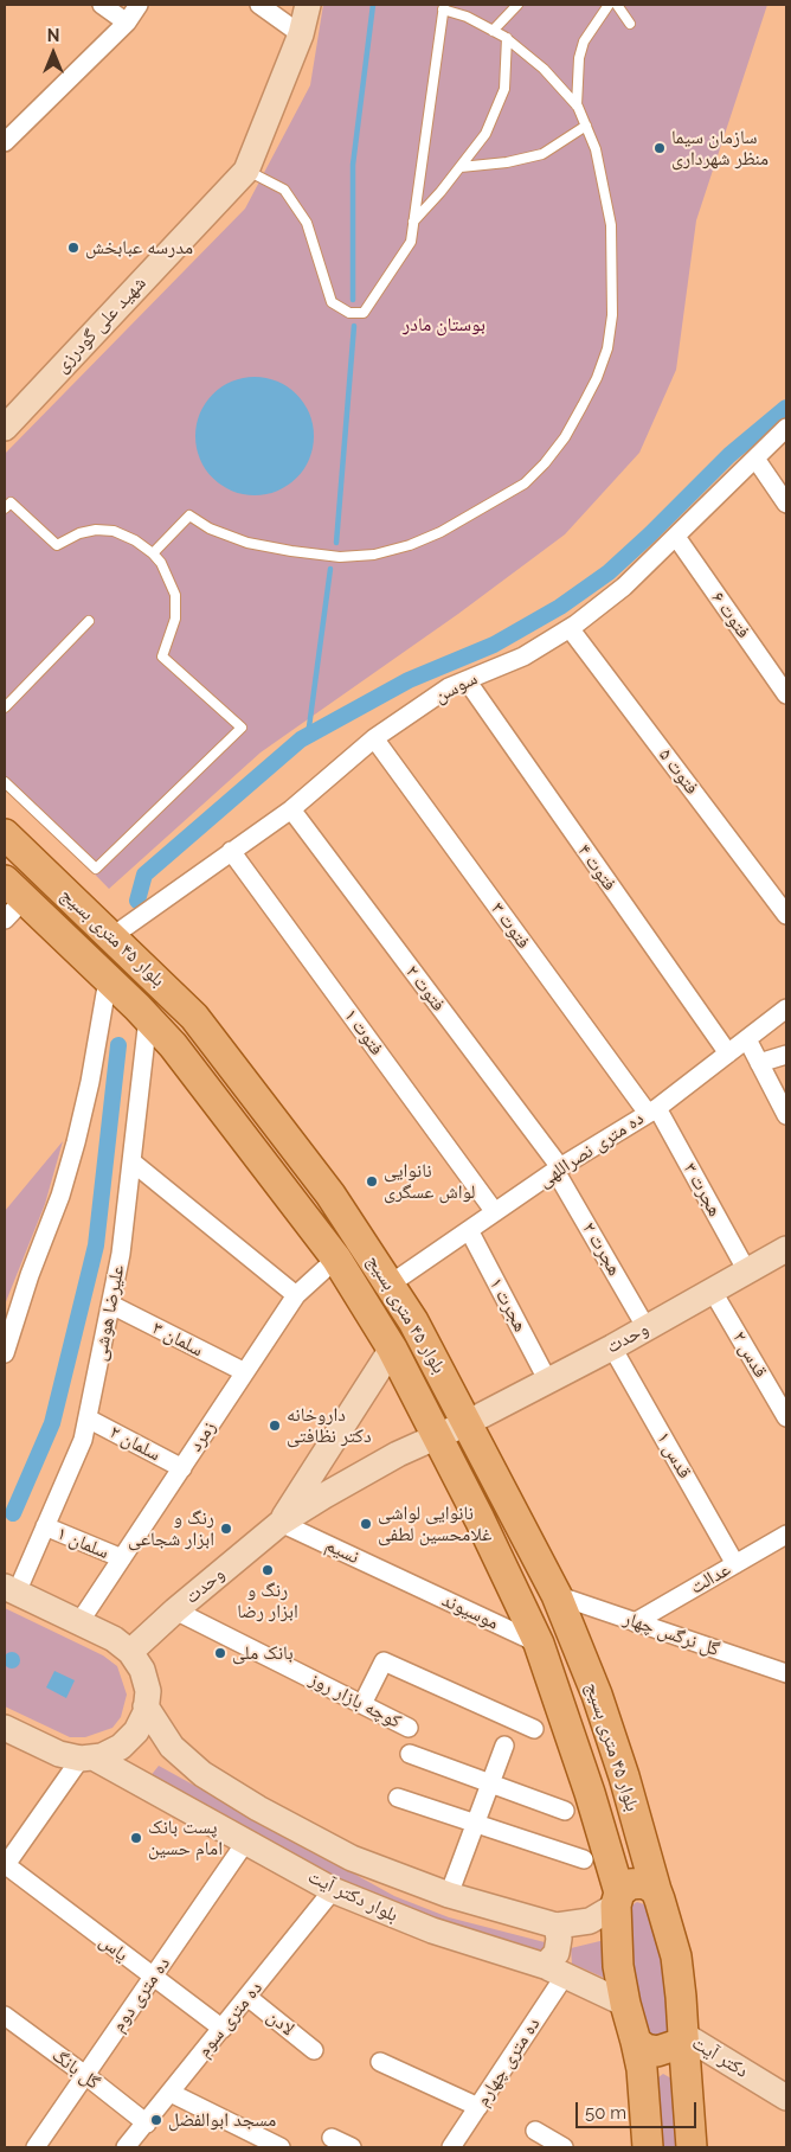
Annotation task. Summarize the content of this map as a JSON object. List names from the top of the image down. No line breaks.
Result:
{"streets":{"main road":["بلوار ۴۵ متری بسیج"],"street":["شهید علی گودرزی","فتوت ۶","سوسن","فتوت ۵","فتوت ۴","فتوت ۳","فتوت ۲","فتوت ۱","ده متری نصراللهی","هجرت ۳","هجرت ۲","هجرت ۱","علیرضا هوشی","وحدت","سلمان ۳","قدس ۲","زمرد","سلمان ۲","قدس ۱","سلمان ۱","نسیم","عدالت","موسیوند","گل نرگس چهار","کوچه بازار روز","بلوار دکتر آیت","یاس","ده متری دوم","ده متری سوم","لادن","دکتر آیت","ده متری چهارم","گل بانگ"]},"crossings":[["فتوت ۶","سوسن"],["سوسن","فتوت ۵"],["سوسن","فتوت ۴"],["سوسن","فتوت ۳"],["سوسن","بلوار ۴۵ متری بسیج"],["سوسن","فتوت ۲"],["سوسن","فتوت ۱"],["فتوت ۴","ده متری نصراللهی"],["فتوت ۳","ده متری نصراللهی"],["فتوت ۳","هجرت ۳"],["بلوار ۴۵ متری بسیج","ده متری نصراللهی"],["بلوار ۴۵ متری بسیج","علیرضا هوشی"],["بلوار ۴۵ متری بسیج","وحدت"],["بلوار ۴۵ متری بسیج","زمرد"],["بلوار ۴۵ متری بسیج","موسیوند"],["بلوار ۴۵ متری بسیج","گل نرگس چهار"],["بلوار ۴۵ متری بسیج","بلوار دکتر آیت"],["بلوار ۴۵ متری بسیج","دکتر آیت"],["فتوت ۲","ده متری نصراللهی"],["فتوت ۲","هجرت ۲"],["فتوت ۱","ده متری نصراللهی"],["ده متری نصراللهی","هجرت ۳"],["ده متری نصراللهی","هجرت ۲"],["ده متری نصراللهی","هجرت ۱"],["هجرت ۳","وحدت"],["هجرت ۲","وحدت"],["هجرت ۱","وحدت"],["علیرضا هوشی","سلمان ۳"],["علیرضا هوشی","سلمان ۲"],["علیرضا هوشی","سلمان ۱"],["وحدت","قدس ۲"],["وحدت","قدس ۱"],["وحدت","نسیم"],["وحدت","کوچه بازار روز"],["سلمان ۳","زمرد"],["زمرد","سلمان ۲"],["زمرد","سلمان ۱"],["قدس ۱","عدالت"],["نسیم","موسیوند"],["عدالت","گل نرگس چهار"],["بلوار دکتر آیت","ده متری دوم"],["بلوار دکتر آیت","ده متری سوم"],["بلوار دکتر آیت","ده متری چهارم"],["یاس","ده متری دوم"],["یاس","ده متری سوم"],["ده متری دوم","گل بانگ"],["ده متری سوم","لادن"],["ده متری سوم","گل بانگ"]],"parks":["بوستان مادر"],"places":["سازمان سیما منظر شهرداری","مدرسه عبابخش","نانوایی لواش عسگری","داروخانه دکتر نظافتی","نانوایی لواشی غلامحسین لطفی","رنگ و ابزار شجاعی","رنگ و ابزار رضا","بانک ملی","پست بانک امام حسین","مسجد ابوالفضل"],"scale_bar":"50 m","north":"top"}
